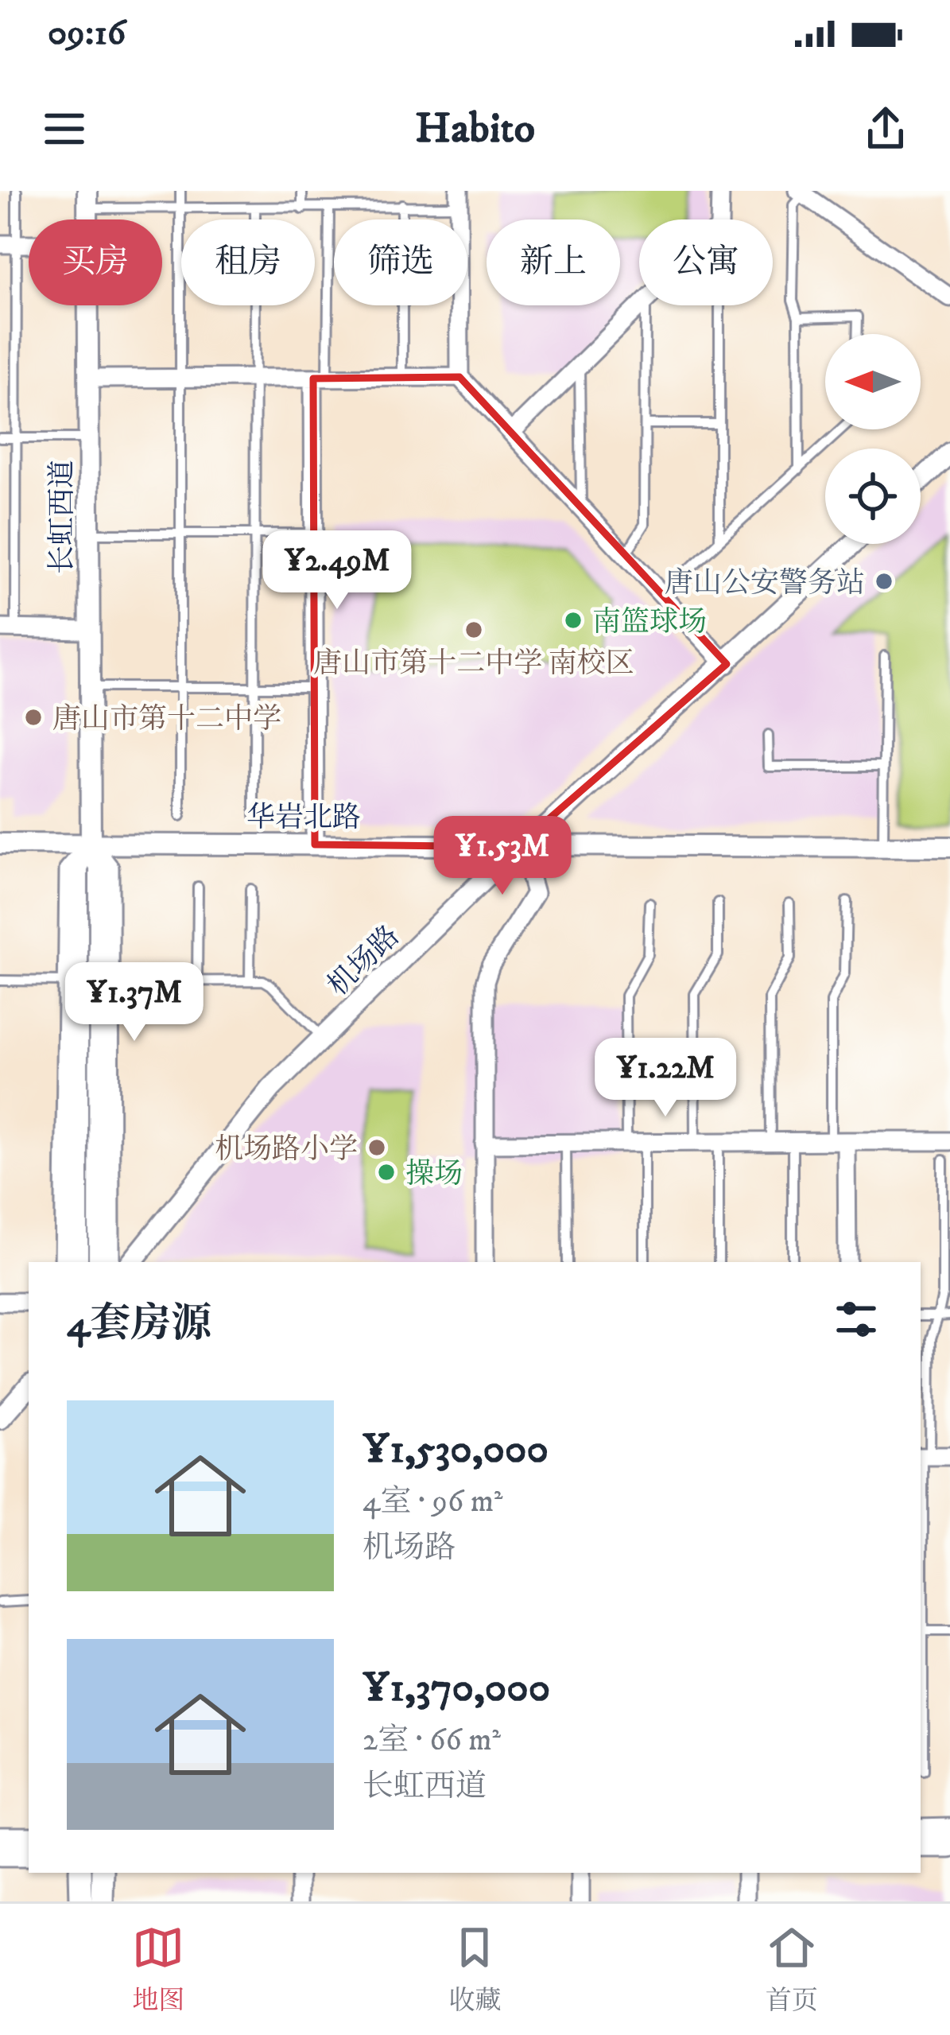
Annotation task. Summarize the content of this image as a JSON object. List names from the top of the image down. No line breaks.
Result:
{"streets":{"street":["长虹西道","华岩北路","机场路"]},"crossings":[["长虹西道","华岩北路"],["华岩北路","机场路"]],"places":["唐山公安警务站","南篮球场","唐山市第十二中学 南校区","唐山市第十二中学","机场路小学","操场"],"north":"left","page":{"status":"09:16","header":"Habito","chip":["买房","租房","筛选","新上","公寓"],"price":["¥2.49M","¥1.53M","¥1.37M","¥1.22M"],"heading":"4套房源","list":[{"name":"¥1,530,000","note":"4室 · 96 m² · 机场路"},{"name":"¥1,370,000","note":"2室 · 66 m² · 长虹西道"}],"tabs":["地图","收藏","首页"]}}
